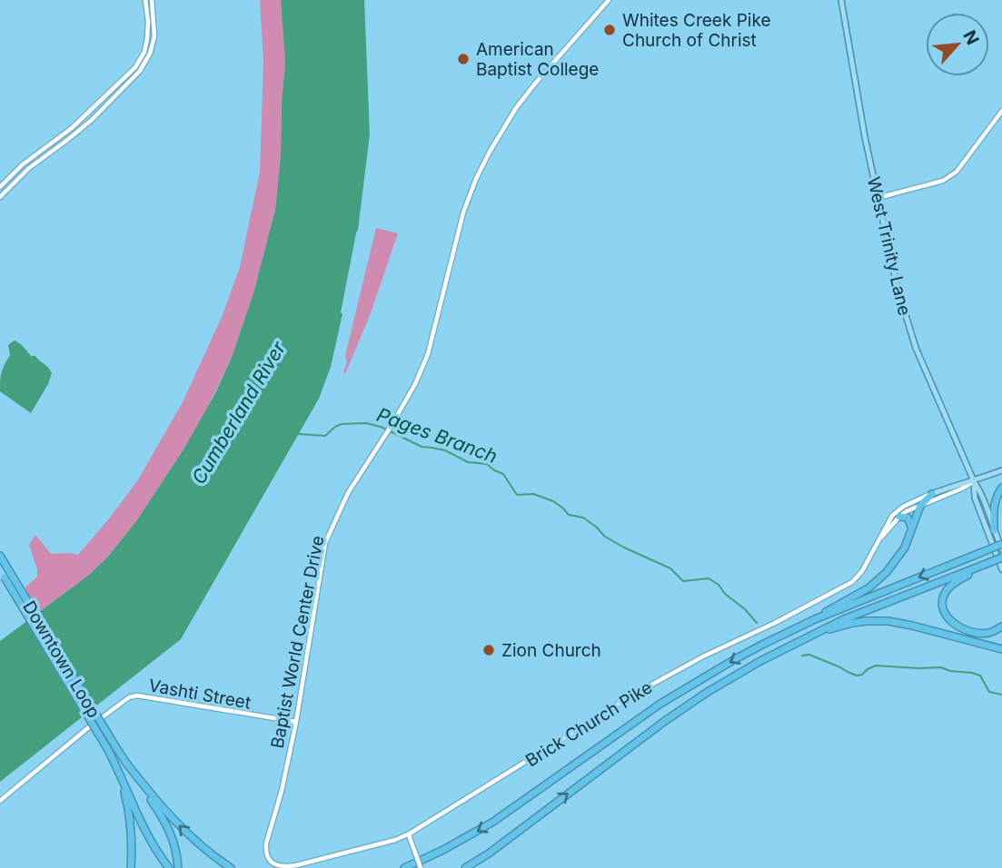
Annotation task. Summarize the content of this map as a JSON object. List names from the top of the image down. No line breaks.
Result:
{"streets":{"highway":["Downtown Loop"],"main road":["West Trinity Lane","Brick Church Pike"],"street":["Baptist World Center Drive","Vashti Street"]},"crossings":[["West Trinity Lane","Brick Church Pike"],["Baptist World Center Drive","Vashti Street"],["Baptist World Center Drive","Brick Church Pike"]],"water":["Cumberland River","Pages Branch"],"places":["Whites Creek Pike Church of Christ","American Baptist College","Zion Church"],"north":"top right"}
